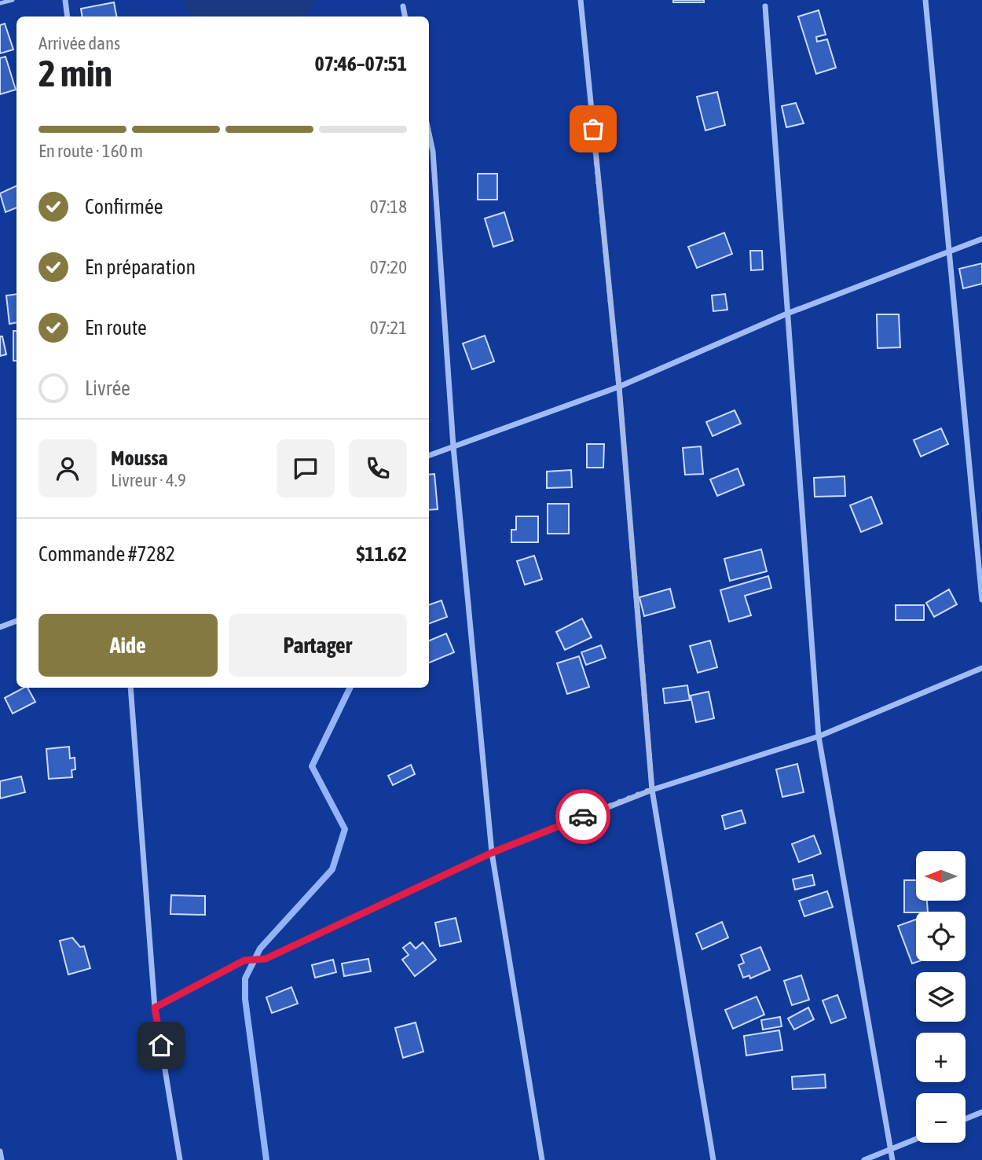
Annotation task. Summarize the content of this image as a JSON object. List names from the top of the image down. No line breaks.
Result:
{"north":"left","page":{"heading":["2 min","Arrivée dans","07:46–07:51"],"panel":["Moussa","Livreur · 4.9","Commande #7282","$11.62"],"bar":"En route · 160 m","list":[["Confirmée","07:18"],["En préparation","07:20"],["En route","07:21"],"Livrée"],"buttons":["Aide","Partager"],"map_buttons":["+","−"]}}
